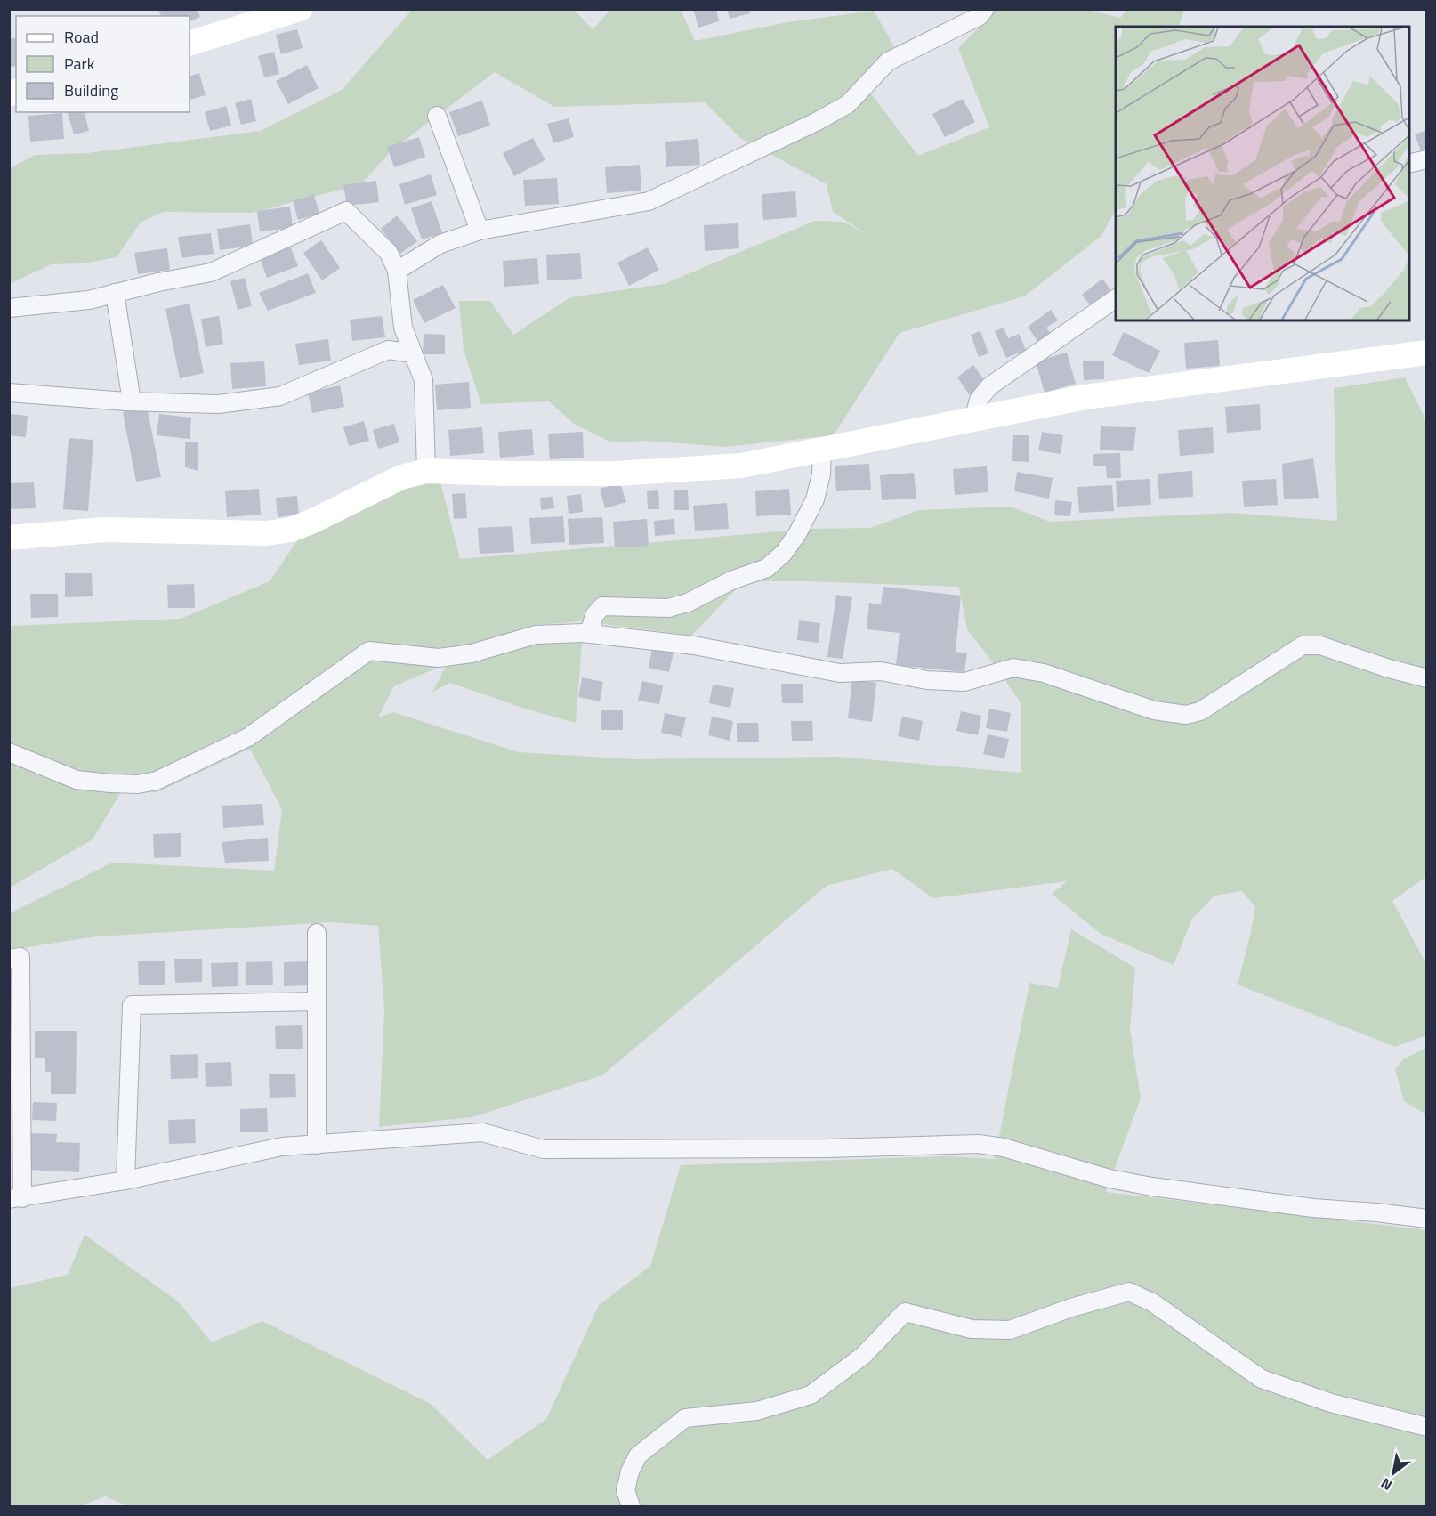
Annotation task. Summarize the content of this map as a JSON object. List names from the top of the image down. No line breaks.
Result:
{"legend":["Road","Park","Building"],"north":"bottom left"}
